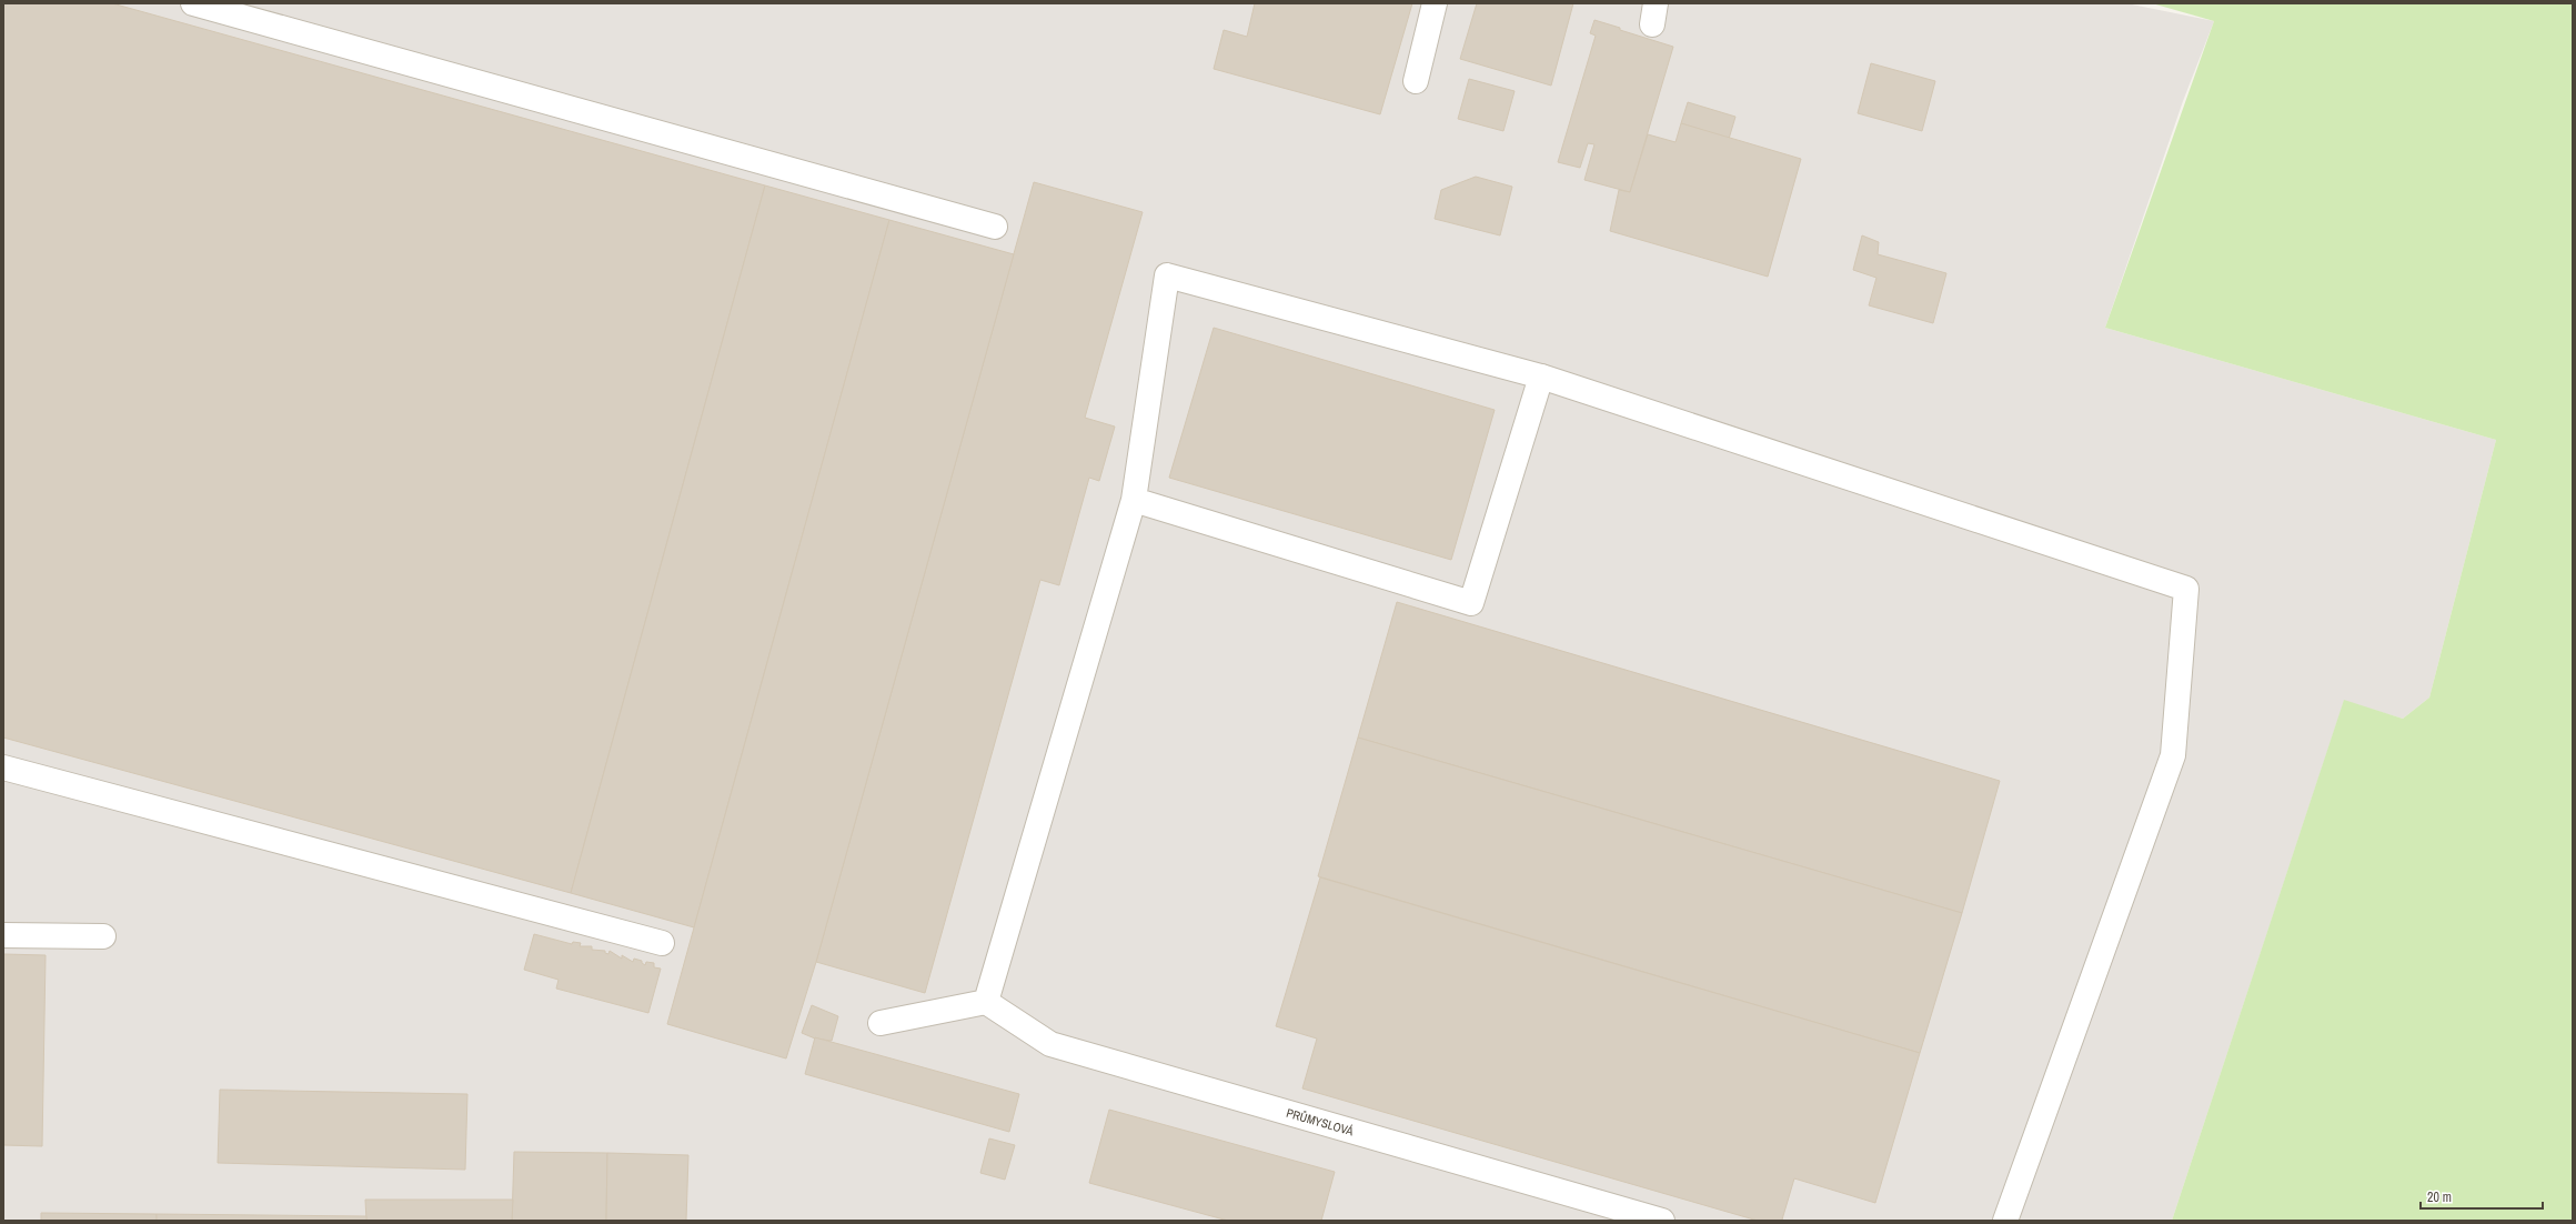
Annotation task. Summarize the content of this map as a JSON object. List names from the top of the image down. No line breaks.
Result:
{"streets":{"lane":["PRŮMYSLOVÁ"]},"scale_bar":"20 m"}
